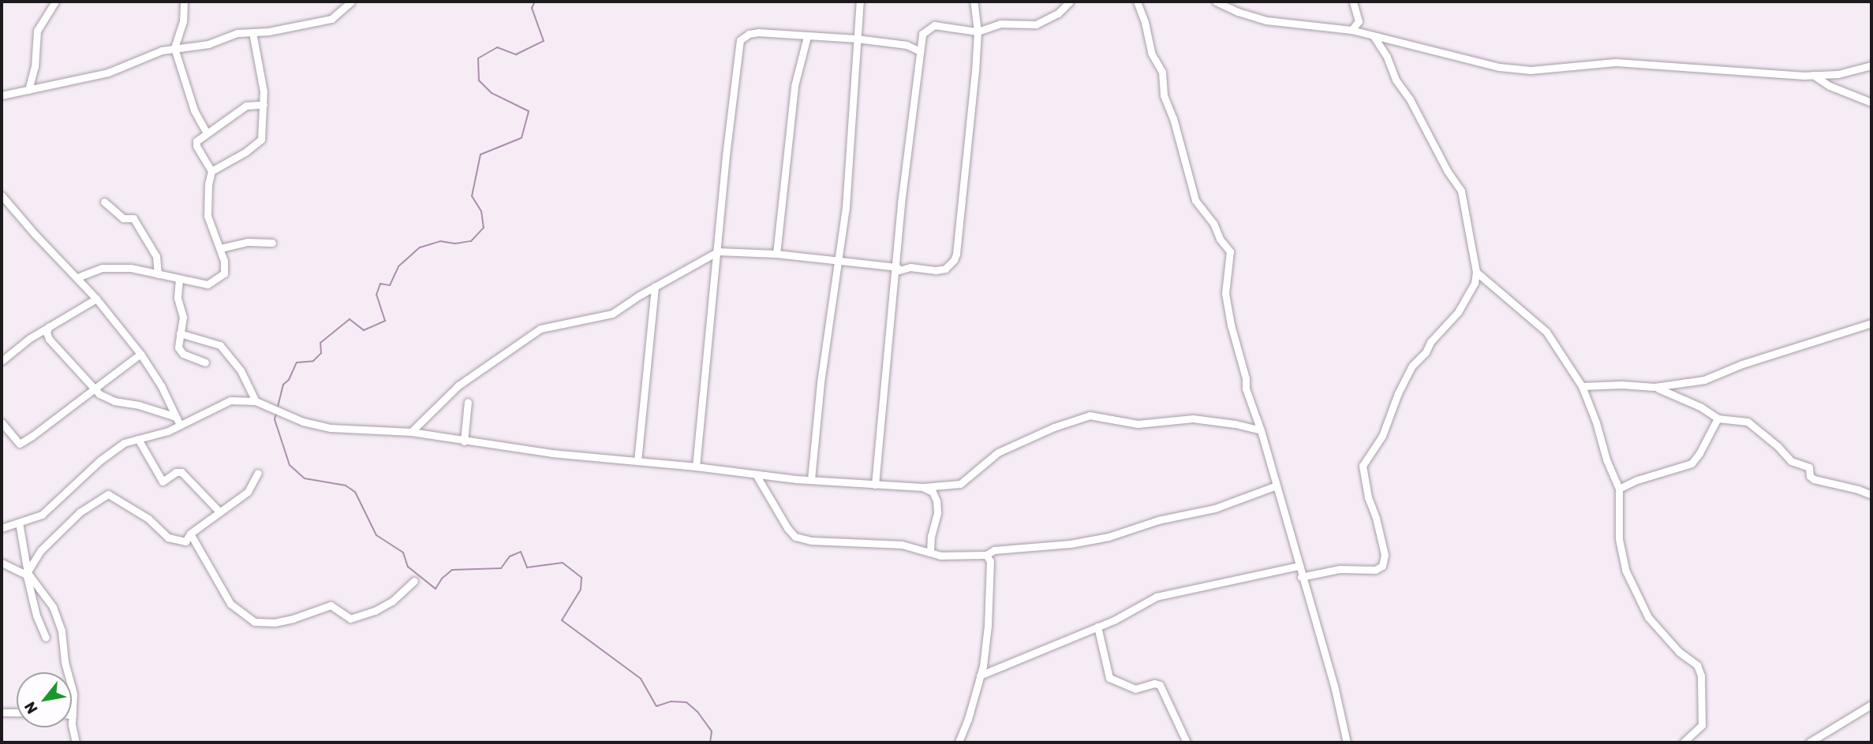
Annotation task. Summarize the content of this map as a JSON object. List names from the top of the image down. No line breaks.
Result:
{"north":"bottom left"}
